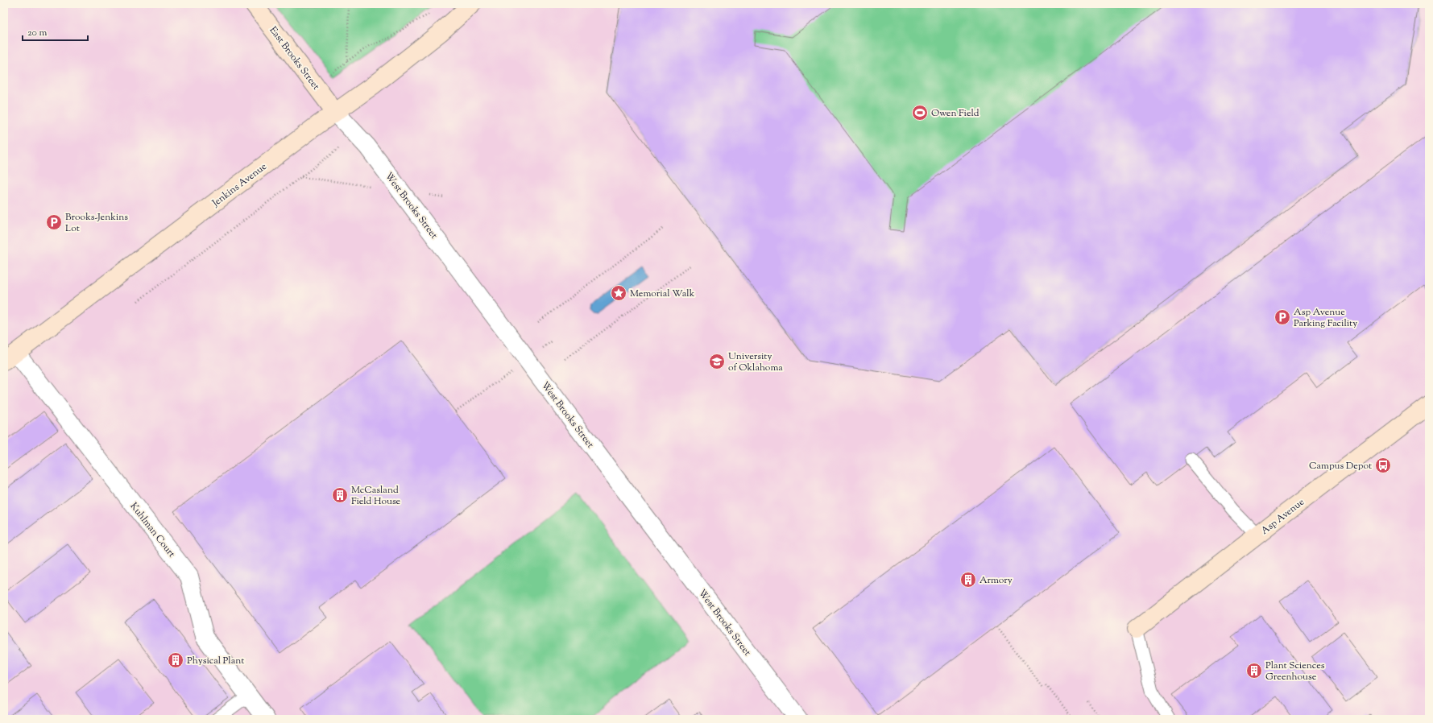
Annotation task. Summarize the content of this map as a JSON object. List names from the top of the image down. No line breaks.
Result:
{"streets":{"street":["East Brooks Street","Jenkins Avenue","West Brooks Street","Asp Avenue","Kuhlman Court"]},"crossings":[["East Brooks Street","Jenkins Avenue"],["East Brooks Street","West Brooks Street"],["Jenkins Avenue","West Brooks Street"],["Jenkins Avenue","Kuhlman Court"]],"places":{"sports":["Owen Field"],"parking":["Brooks-Jenkins Lot","Asp Avenue Parking Facility"],"place":["Memorial Walk"],"school or university":["University of Oklahoma"],"bus stop":["Campus Depot"],"building":["McCasland Field House","Armory","Physical Plant","Plant Sciences Greenhouse"]},"scale_bar":"20 m"}
